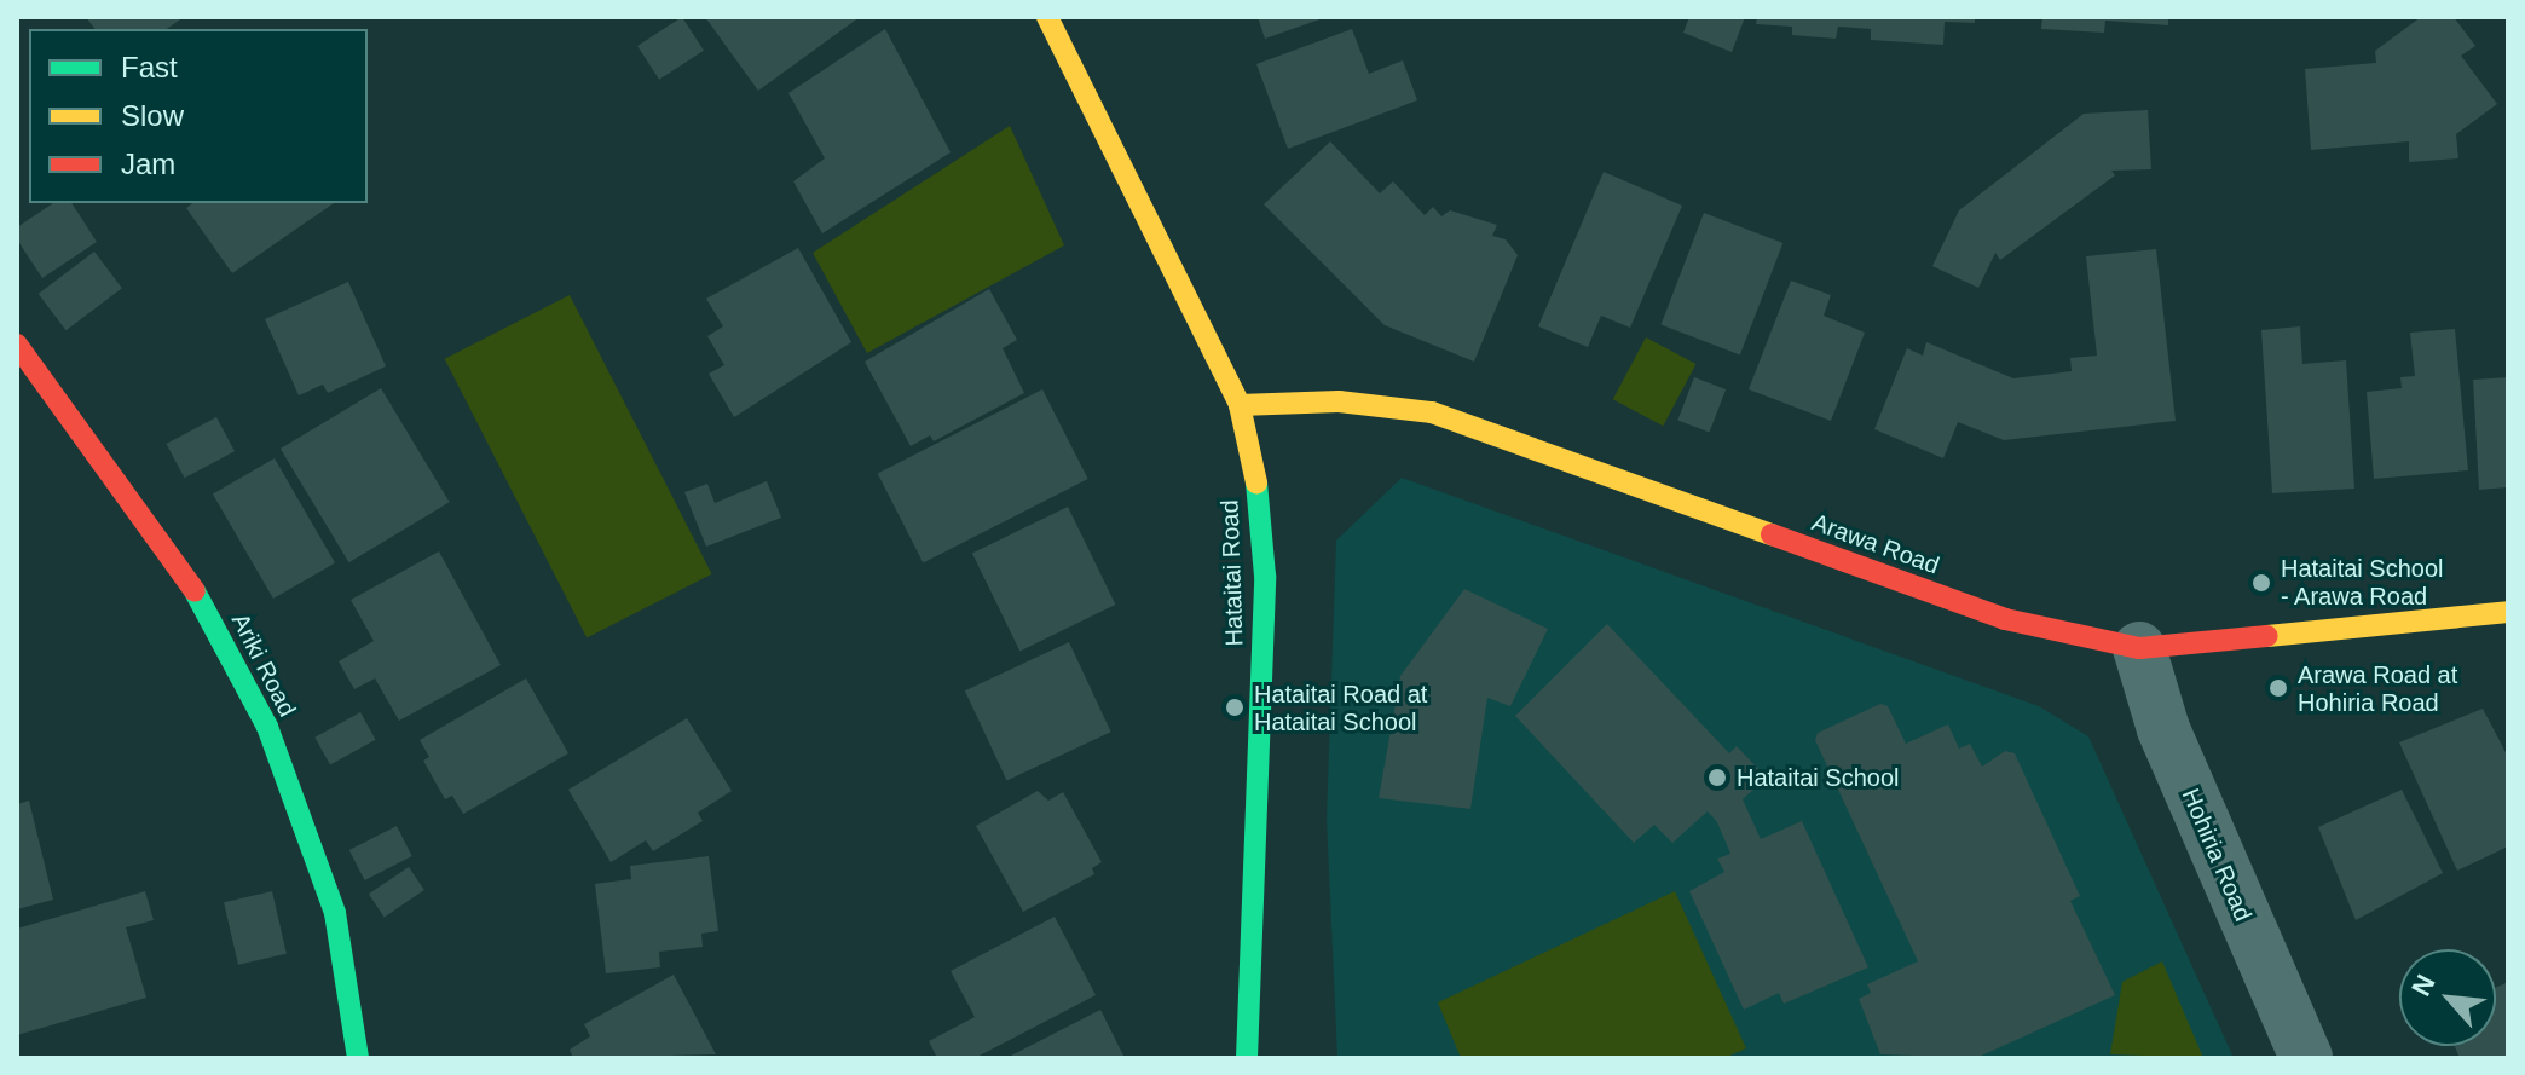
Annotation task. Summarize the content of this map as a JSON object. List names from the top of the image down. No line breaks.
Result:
{"streets":{"street":["Arawa Road","Hataitai Road","Ariki Road","Hohiria Road"]},"crossings":[["Arawa Road","Hataitai Road"],["Arawa Road","Hohiria Road"]],"places":["Hataitai School - Arawa Road","Arawa Road at Hohiria Road","Hataitai Road at Hataitai School","Hataitai School"],"legend":["Fast","Slow","Jam"],"north":"top left"}
